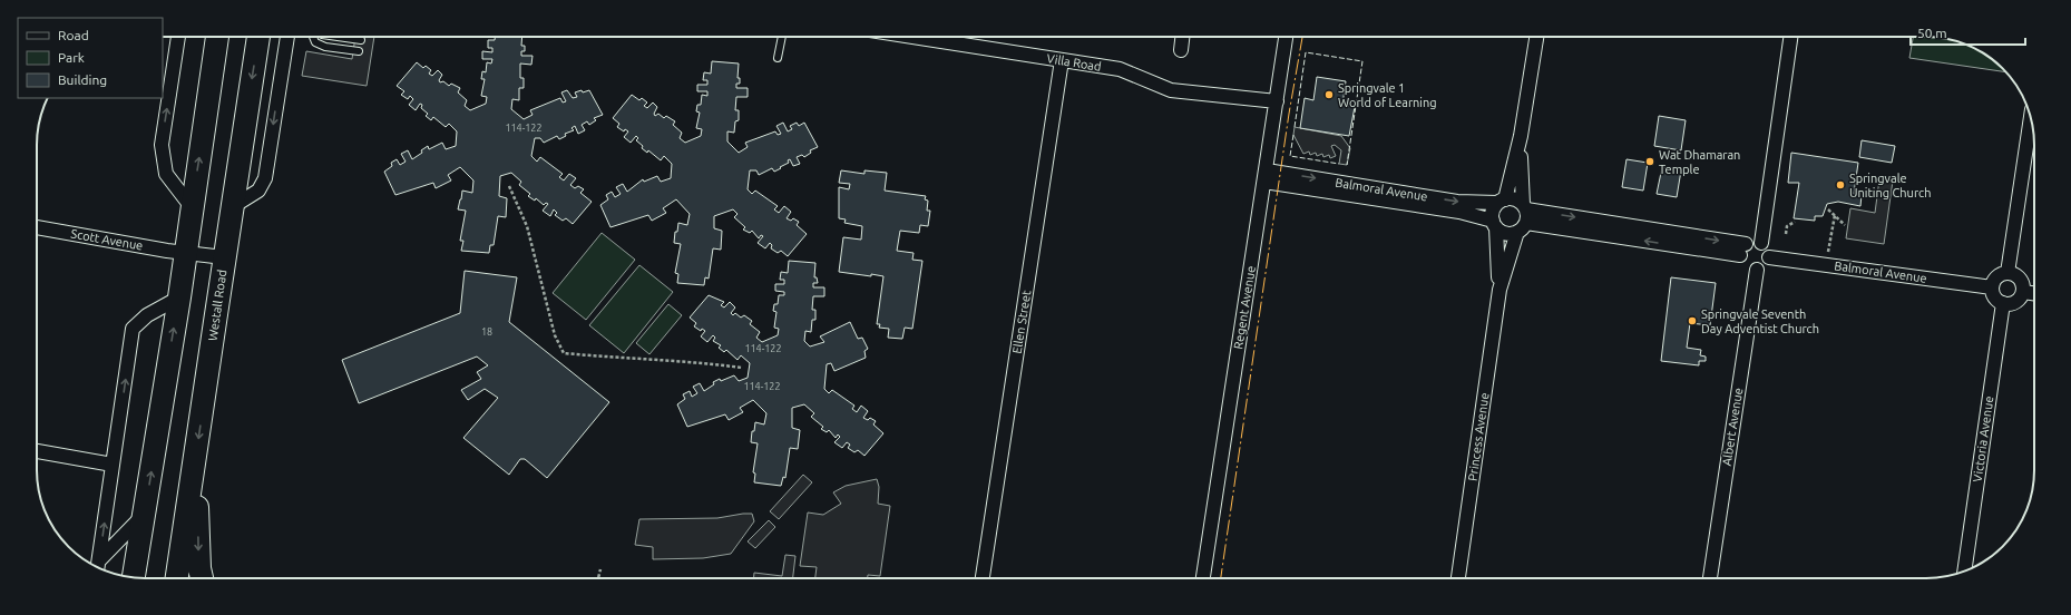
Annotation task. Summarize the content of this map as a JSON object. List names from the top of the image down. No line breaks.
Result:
{"streets":{"main road":["Westall Road"],"street":["Villa Road","Balmoral Avenue","Scott Avenue","Regent Avenue","Ellen Street","Albert Avenue","Princess Avenue","Victoria Avenue"]},"crossings":[["Villa Road","Regent Avenue"],["Villa Road","Ellen Street"],["Balmoral Avenue","Regent Avenue"],["Balmoral Avenue","Albert Avenue"],["Balmoral Avenue","Princess Avenue"],["Balmoral Avenue","Victoria Avenue"],["Scott Avenue","Westall Road"]],"places":["Springvale 1 World of Learning","Wat Dhamaran Temple","Springvale Uniting Church","Springvale Seventh Day Adventist Church"],"house_numbers":["114-122","18","114-122","114-122"],"legend":["Road","Park","Building"],"scale_bar":"50 m"}
